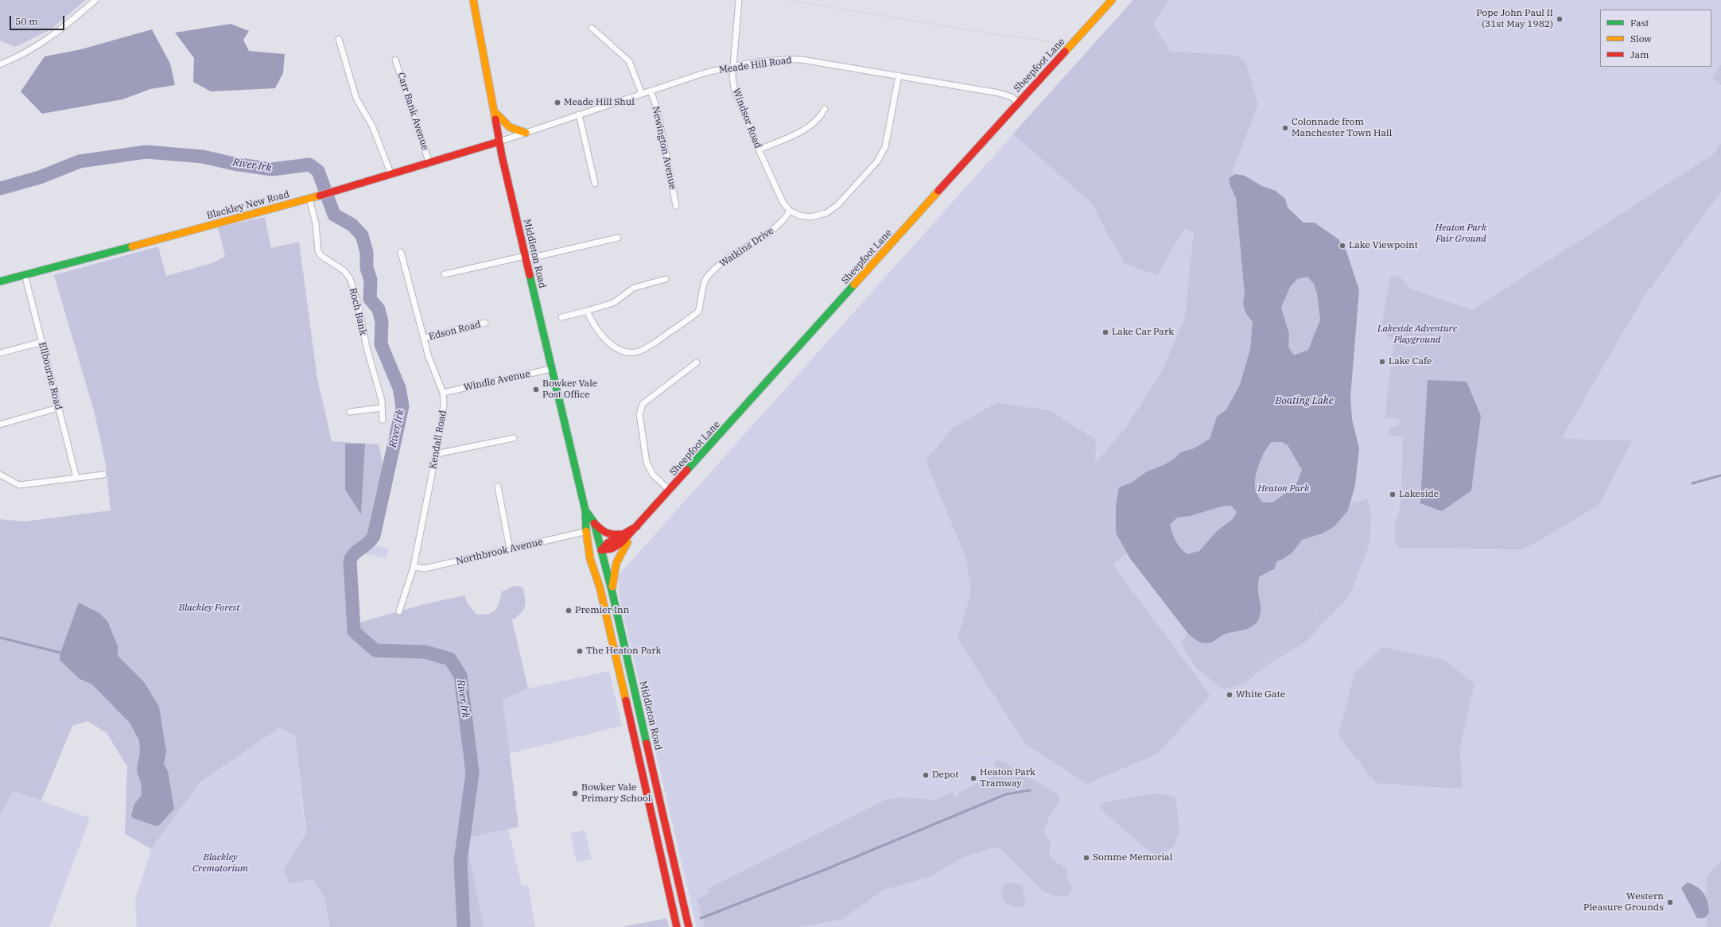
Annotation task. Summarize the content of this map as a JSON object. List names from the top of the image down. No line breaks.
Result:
{"streets":{"main road":["Sheepfoot Lane","Blackley New Road","Middleton Road"],"street":["Meade Hill Road","Carr Bank Avenue","Windsor Road","Newington Avenue","Watkins Drive","Roch Bank","Edson Road","Ellbourne Road","Windle Avenue","Kendall Road","Northbrook Avenue"]},"crossings":[["Meade Hill Road","Sheepfoot Lane"],["Meade Hill Road","Windsor Road"],["Meade Hill Road","Newington Avenue"],["Meade Hill Road","Blackley New Road"],["Meade Hill Road","Middleton Road"],["Sheepfoot Lane","Middleton Road"],["Carr Bank Avenue","Blackley New Road"],["Windsor Road","Watkins Drive"],["Blackley New Road","Middleton Road"],["Blackley New Road","Roch Bank"],["Blackley New Road","Ellbourne Road"],["Middleton Road","Windle Avenue"],["Middleton Road","Northbrook Avenue"],["Edson Road","Kendall Road"],["Windle Avenue","Kendall Road"],["Kendall Road","Northbrook Avenue"]],"water":["River Irk","Boating Lake"],"parks":["Heaton Park Fair Ground","Lakeside Adventure Playground","Heaton Park","Blackley Forest","Blackley Crematorium"],"places":["Pope John Paul II (31st May 1982)","Meade Hill Shul","Colonnade from Manchester Town Hall","Lake Viewpoint","Lake Car Park","Lake Cafe","Bowker Vale Post Office","Lakeside","Premier Inn","The Heaton Park","White Gate","Depot","Heaton Park Tramway","Bowker Vale Primary School","Somme Memorial","Western Pleasure Grounds"],"legend":["Fast","Slow","Jam"],"scale_bar":"50 m"}
